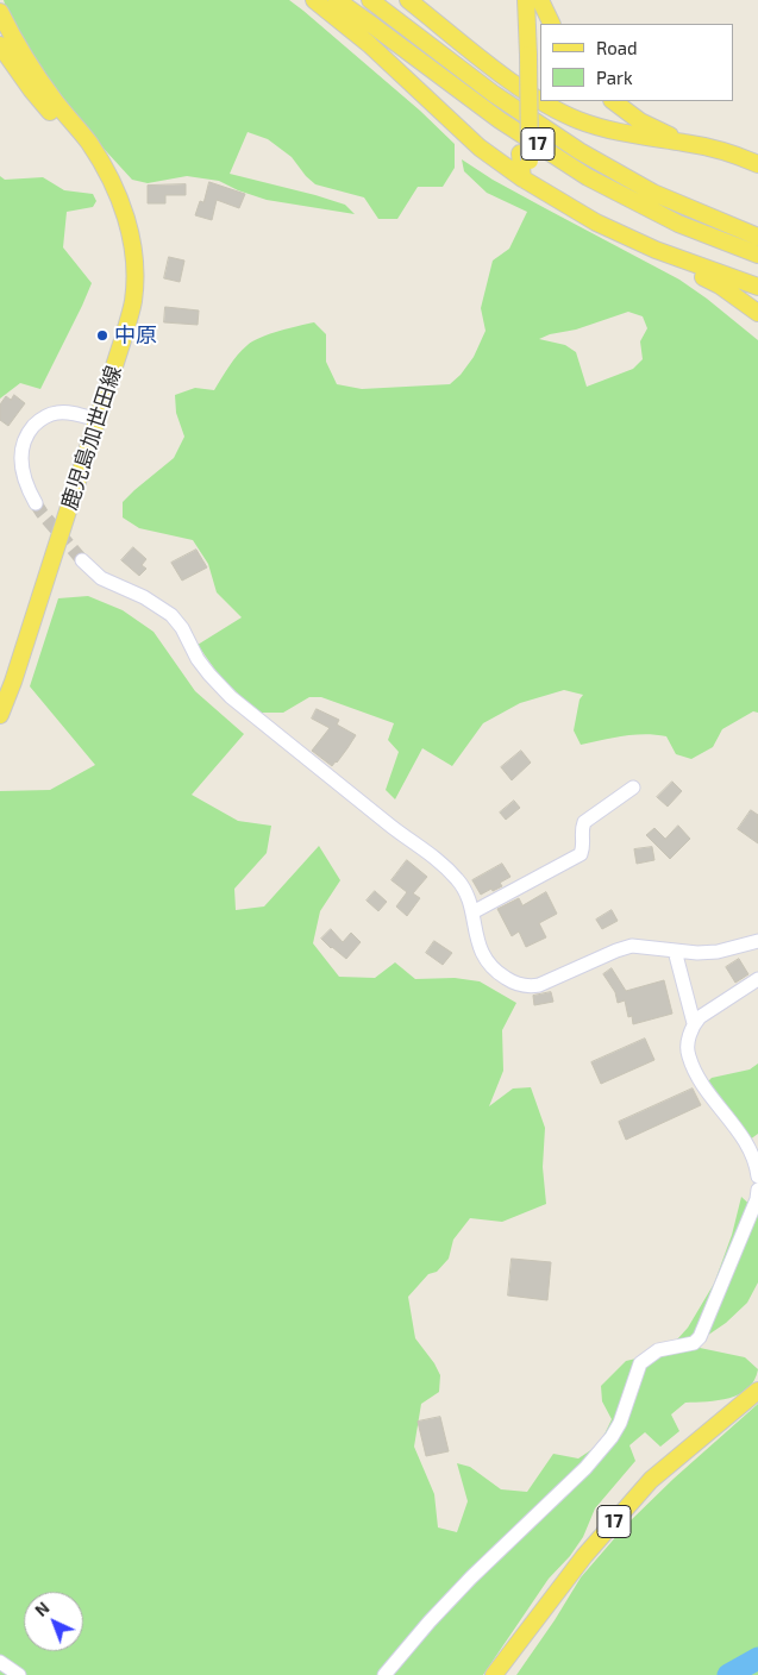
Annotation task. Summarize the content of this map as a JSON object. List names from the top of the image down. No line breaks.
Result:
{"streets":{"main road":["17","鹿児島加世田線"]},"places":["中原"],"legend":["Road","Park"],"north":"top left"}
